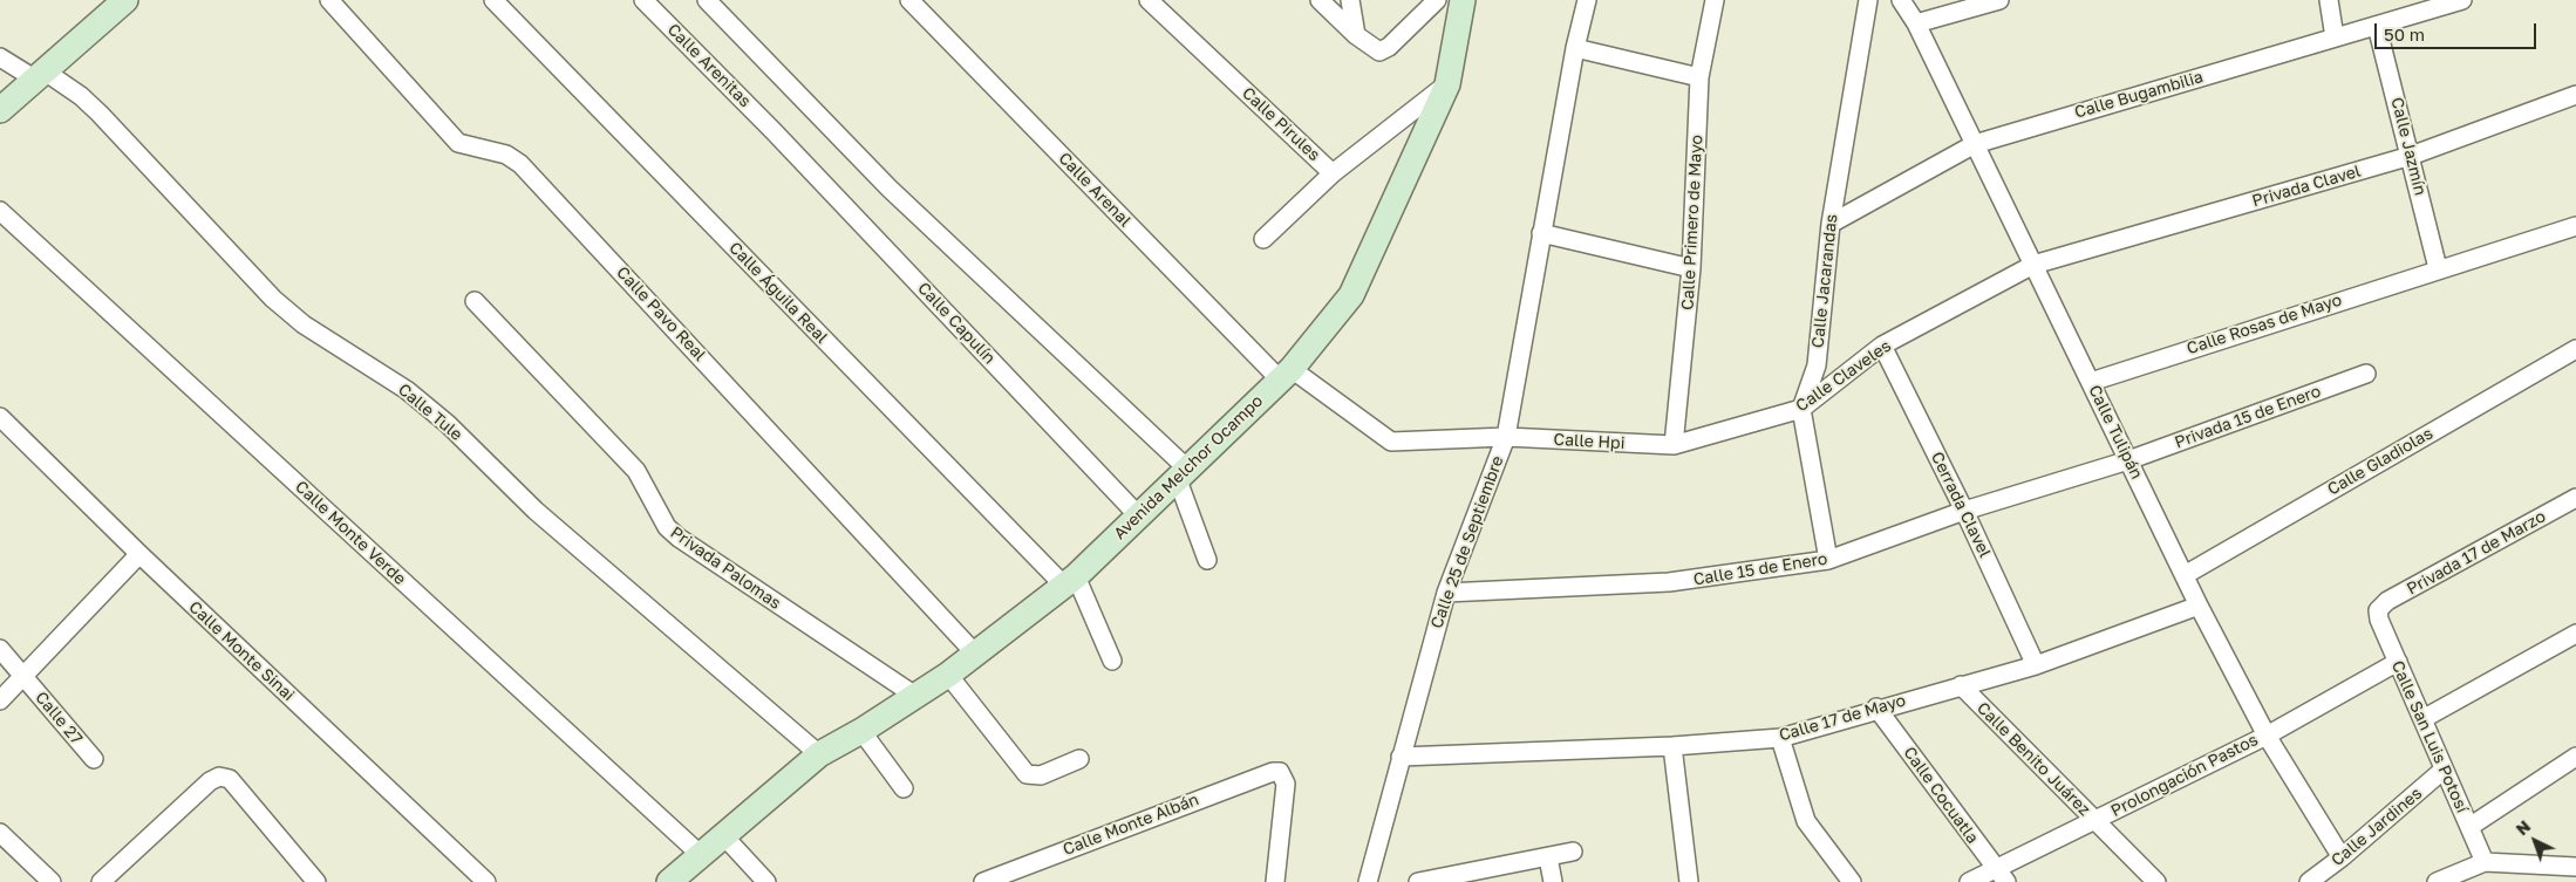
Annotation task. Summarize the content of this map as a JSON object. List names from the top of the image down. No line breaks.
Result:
{"streets":{"street":["Calle Arenitas","Calle Bugambilia","Calle Pirules","Calle Jazmín","Privada Clavel","Calle Arenal","Calle Primero de Mayo","Calle Jacarandas","Calle Águila Real","Calle Pavo Real","Calle Capulín","Calle Rosas de Mayo","Calle Claveles","Calle Tule","Privada 15 de Enero","Calle Tulipán","Calle Hpi","Calle Gladiolas","Avenida Melchor Ocampo","Cerrada Clavel","Calle Monte Verde","Calle 25 de Septiembre","Privada 17 de Marzo","Privada Palomas","Calle 15 de Enero","Calle Monte Sinai","Calle 27","Calle 17 de Mayo","Calle San Luis Potosí","Calle Benito Juárez","Prolongación Pastos","Calle Cocuatla","Calle Monte Albán","Calle Jardines"]},"crossings":[["Calle Arenitas","Calle Capulín"],["Calle Bugambilia","Calle Jazmín"],["Calle Bugambilia","Calle Jacarandas"],["Calle Bugambilia","Calle Tulipán"],["Calle Pirules","Avenida Melchor Ocampo"],["Calle Jazmín","Privada Clavel"],["Calle Jazmín","Calle Rosas de Mayo"],["Privada Clavel","Calle Claveles"],["Privada Clavel","Calle Tulipán"],["Calle Arenal","Calle Hpi"],["Calle Arenal","Avenida Melchor Ocampo"],["Calle Arenal","Calle 25 de Septiembre"],["Calle Primero de Mayo","Calle Claveles"],["Calle Primero de Mayo","Calle Hpi"],["Calle Jacarandas","Calle Claveles"],["Calle Jacarandas","Calle 15 de Enero"],["Calle Águila Real","Avenida Melchor Ocampo"],["Calle Pavo Real","Avenida Melchor Ocampo"],["Calle Capulín","Avenida Melchor Ocampo"],["Calle Rosas de Mayo","Calle Tulipán"],["Calle Claveles","Calle Tulipán"],["Calle Claveles","Calle Hpi"],["Calle Claveles","Cerrada Clavel"],["Calle Tule","Avenida Melchor Ocampo"],["Privada 15 de Enero","Calle Tulipán"],["Privada 15 de Enero","Calle 15 de Enero"],["Calle Tulipán","Calle Gladiolas"],["Calle Tulipán","Calle 15 de Enero"],["Calle Tulipán","Calle 17 de Mayo"],["Calle Tulipán","Prolongación Pastos"],["Calle Tulipán","Calle Jardines"],["Calle Hpi","Calle 25 de Septiembre"],["Avenida Melchor Ocampo","Calle Monte Verde"],["Avenida Melchor Ocampo","Privada Palomas"],["Cerrada Clavel","Calle 15 de Enero"],["Cerrada Clavel","Calle 17 de Mayo"],["Calle 25 de Septiembre","Calle 15 de Enero"],["Calle 25 de Septiembre","Calle 17 de Mayo"],["Privada 17 de Marzo","Calle San Luis Potosí"],["Calle 17 de Mayo","Calle Benito Juárez"],["Calle 17 de Mayo","Calle Cocuatla"],["Calle San Luis Potosí","Prolongación Pastos"],["Calle San Luis Potosí","Calle Jardines"],["Calle Benito Juárez","Prolongación Pastos"],["Prolongación Pastos","Calle Cocuatla"]],"scale_bar":"50 m","north":"top left"}
